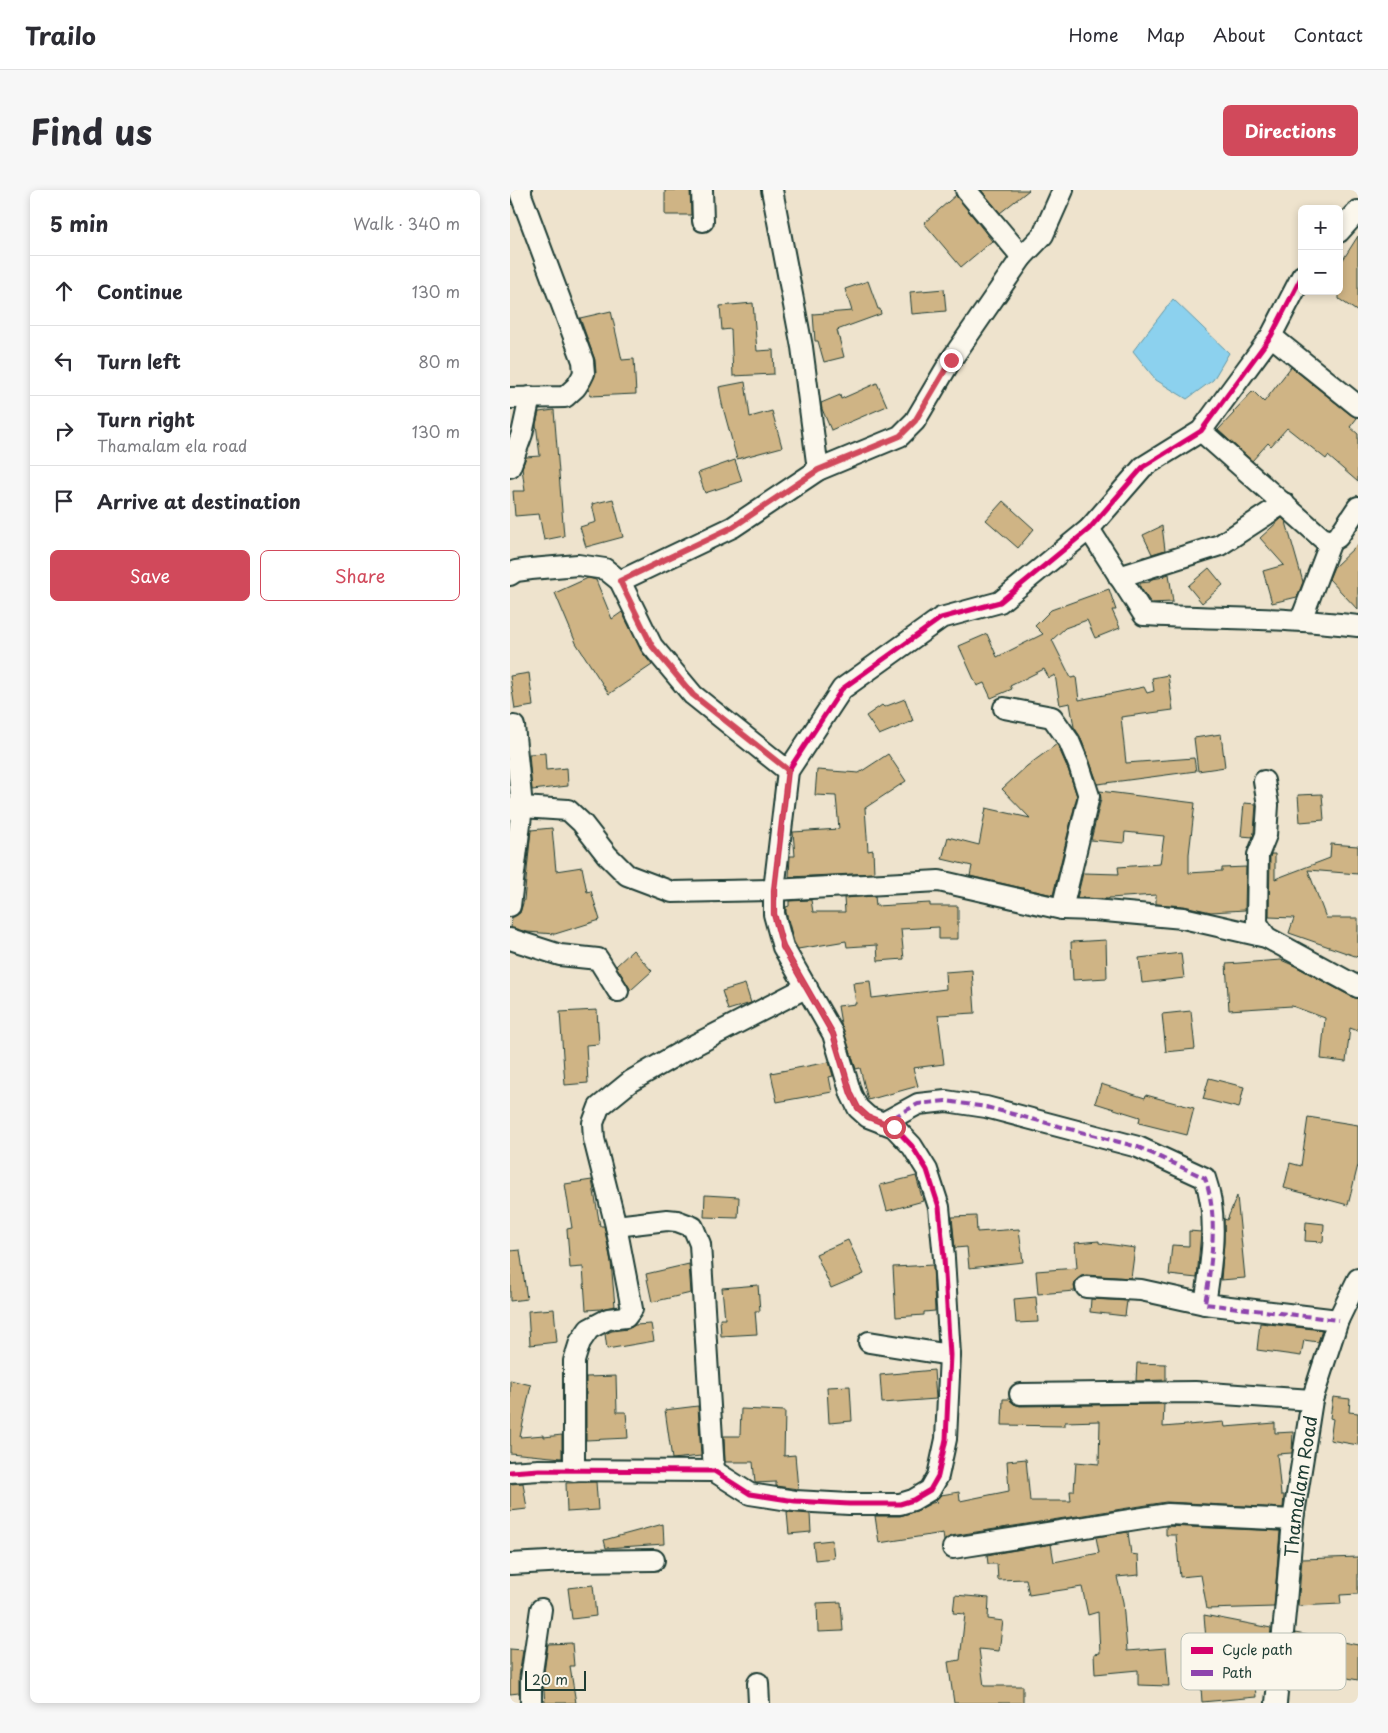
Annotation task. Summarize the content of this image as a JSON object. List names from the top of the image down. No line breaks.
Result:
{"streets":{"street":["Thamalam Road"]},"legend":["Cycle path","Path"],"scale_bar":"20 m","page":{"header":"Trailo","nav":["Home","Map","About","Contact"],"title":"Find us","buttons":["Directions",["Save","Share"]],"heading":["5 min","Walk · 340 m"],"map_buttons":["+","−"],"list":[["Continue","130 m"],["Turn left","80 m"],["Turn right","Thamalam ela road","130 m"],"Arrive at destination"],"scale":"20 m"}}
